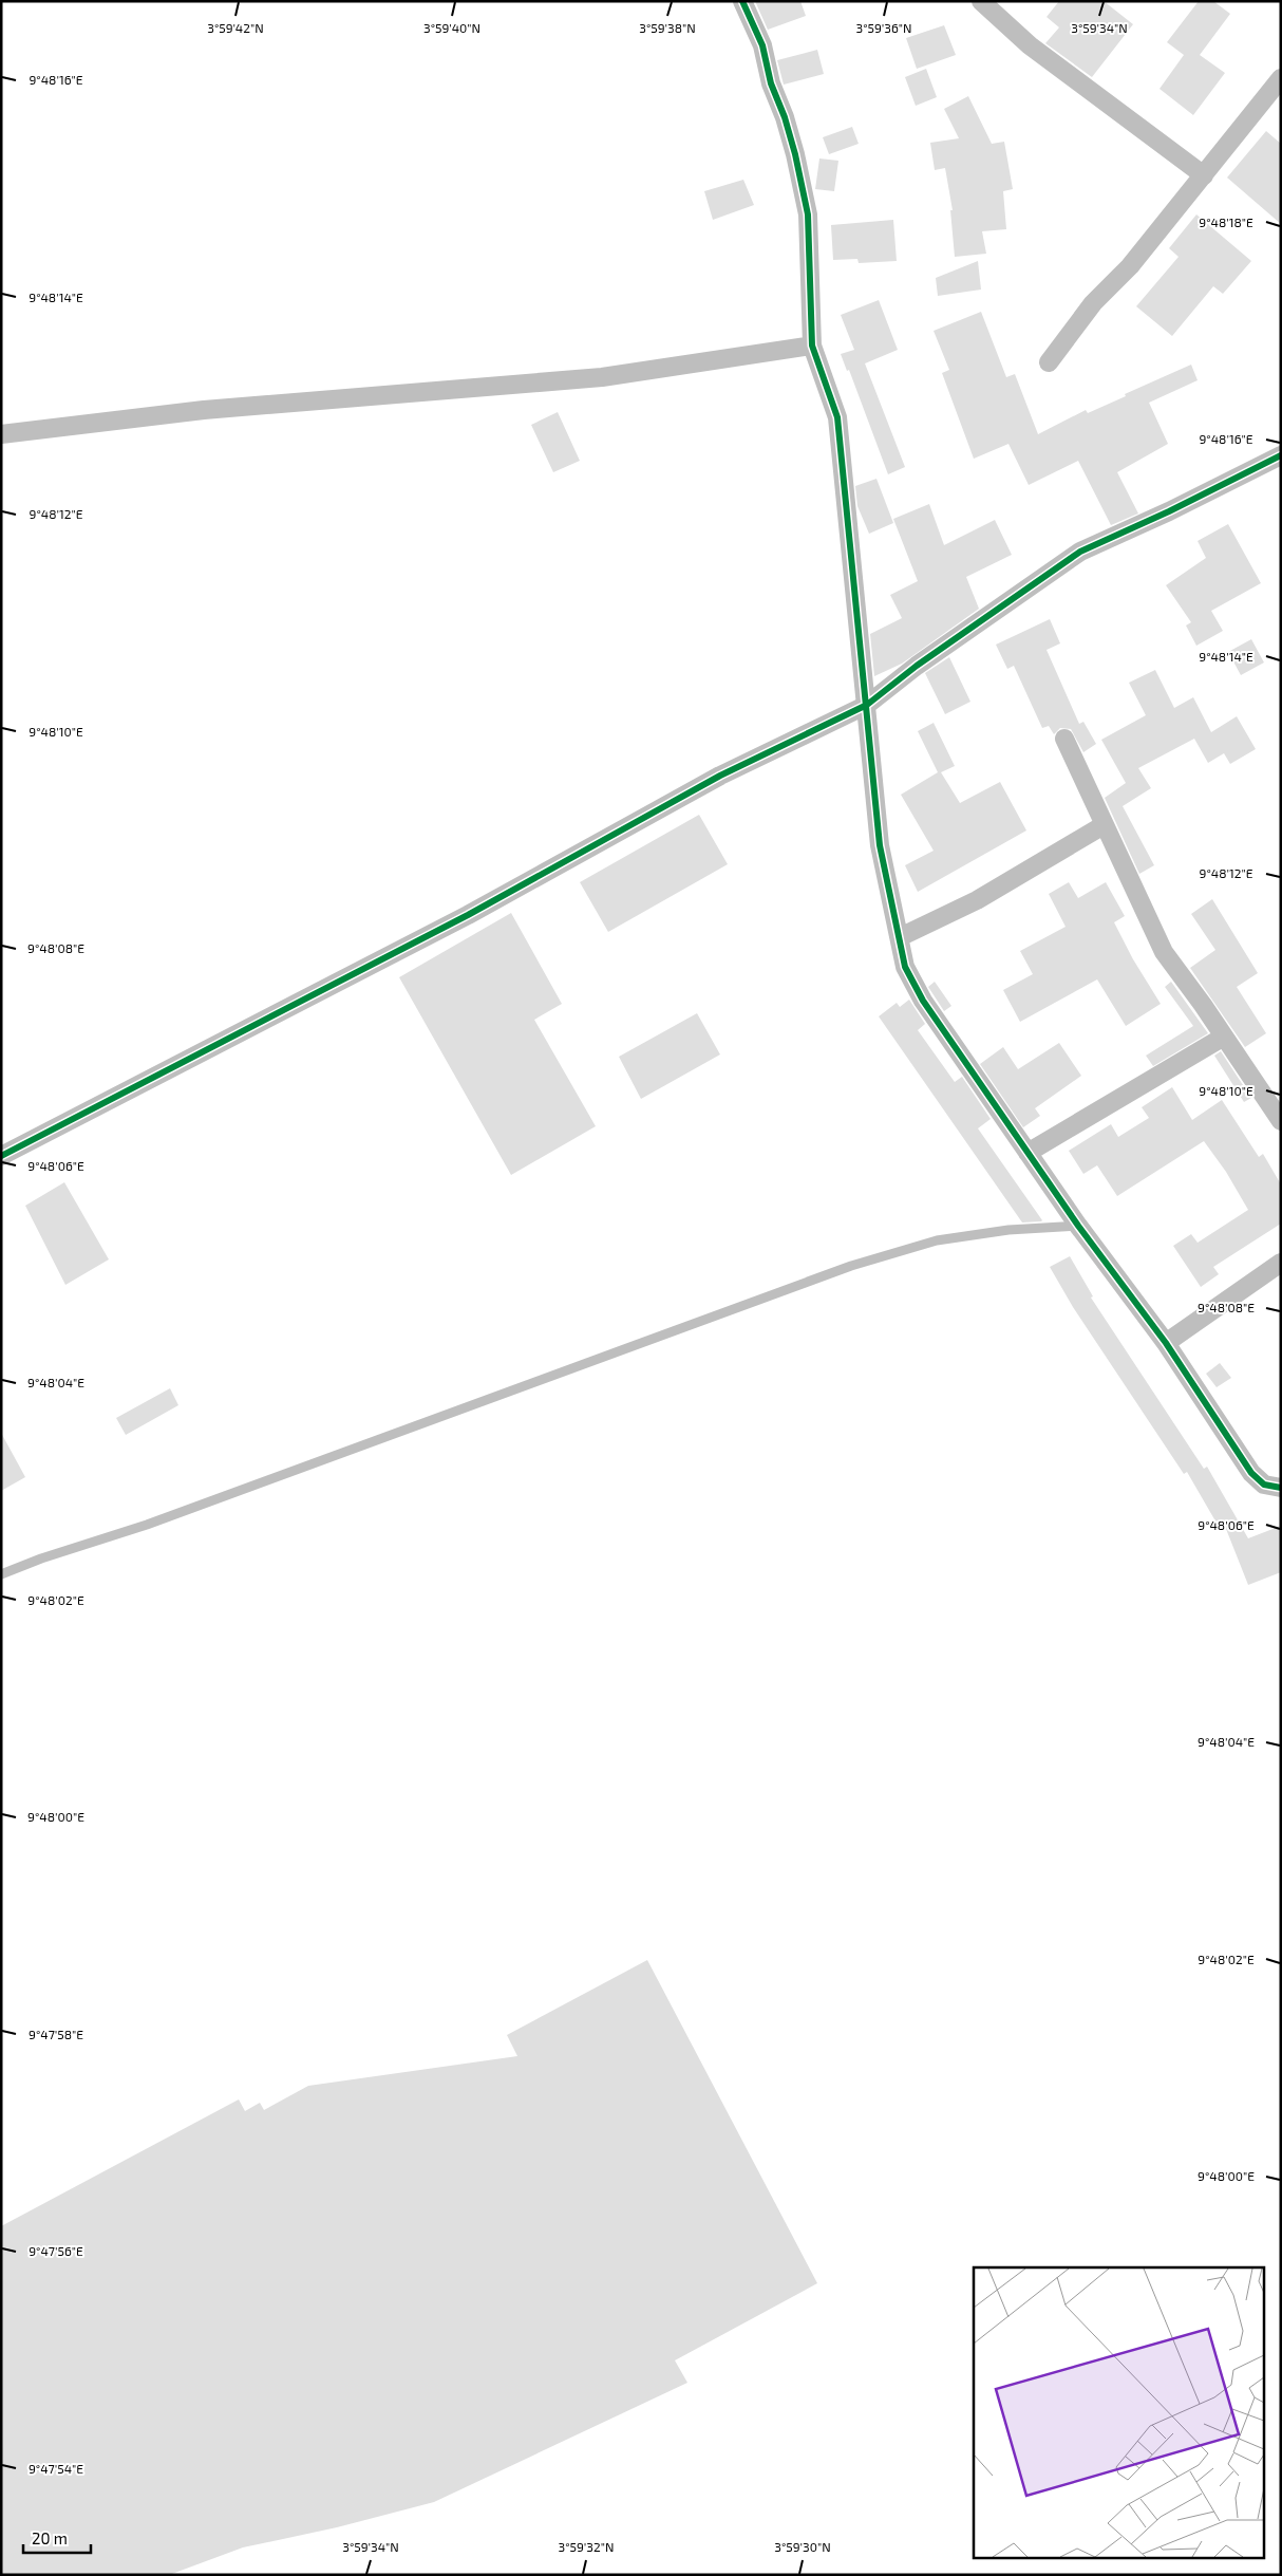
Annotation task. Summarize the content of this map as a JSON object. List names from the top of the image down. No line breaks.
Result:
{"scale_bar":"20 m","coordinates":["3°59'42\"N","3°59'40\"N","3°59'38\"N","3°59'36\"N","3°59'34\"N","9°48'16\"E","9°48'18\"E","9°48'14\"E","9°48'12\"E","9°48'10\"E","9°48'08\"E","9°48'06\"E","9°48'04\"E","9°48'02\"E","9°48'00\"E","9°47'58\"E","9°47'56\"E","9°47'54\"E","3°59'32\"N","3°59'30\"N"]}
